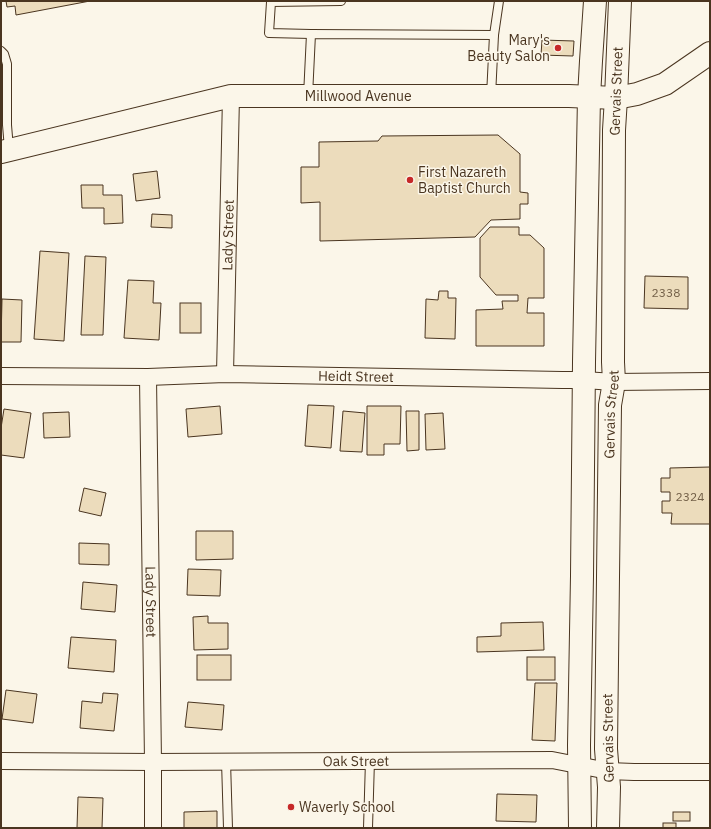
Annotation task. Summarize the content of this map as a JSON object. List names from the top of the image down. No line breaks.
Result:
{"streets":{"main road":["Gervais Street","Millwood Avenue"],"street":["Lady Street","Heidt Street","Oak Street"]},"crossings":[["Gervais Street","Millwood Avenue"],["Gervais Street","Heidt Street"],["Gervais Street","Oak Street"],["Millwood Avenue","Lady Street"],["Lady Street","Heidt Street"],["Lady Street","Oak Street"]],"places":["Mary's Beauty Salon","First Nazareth Baptist Church","Waverly School"],"house_numbers":["2338","2324"]}
